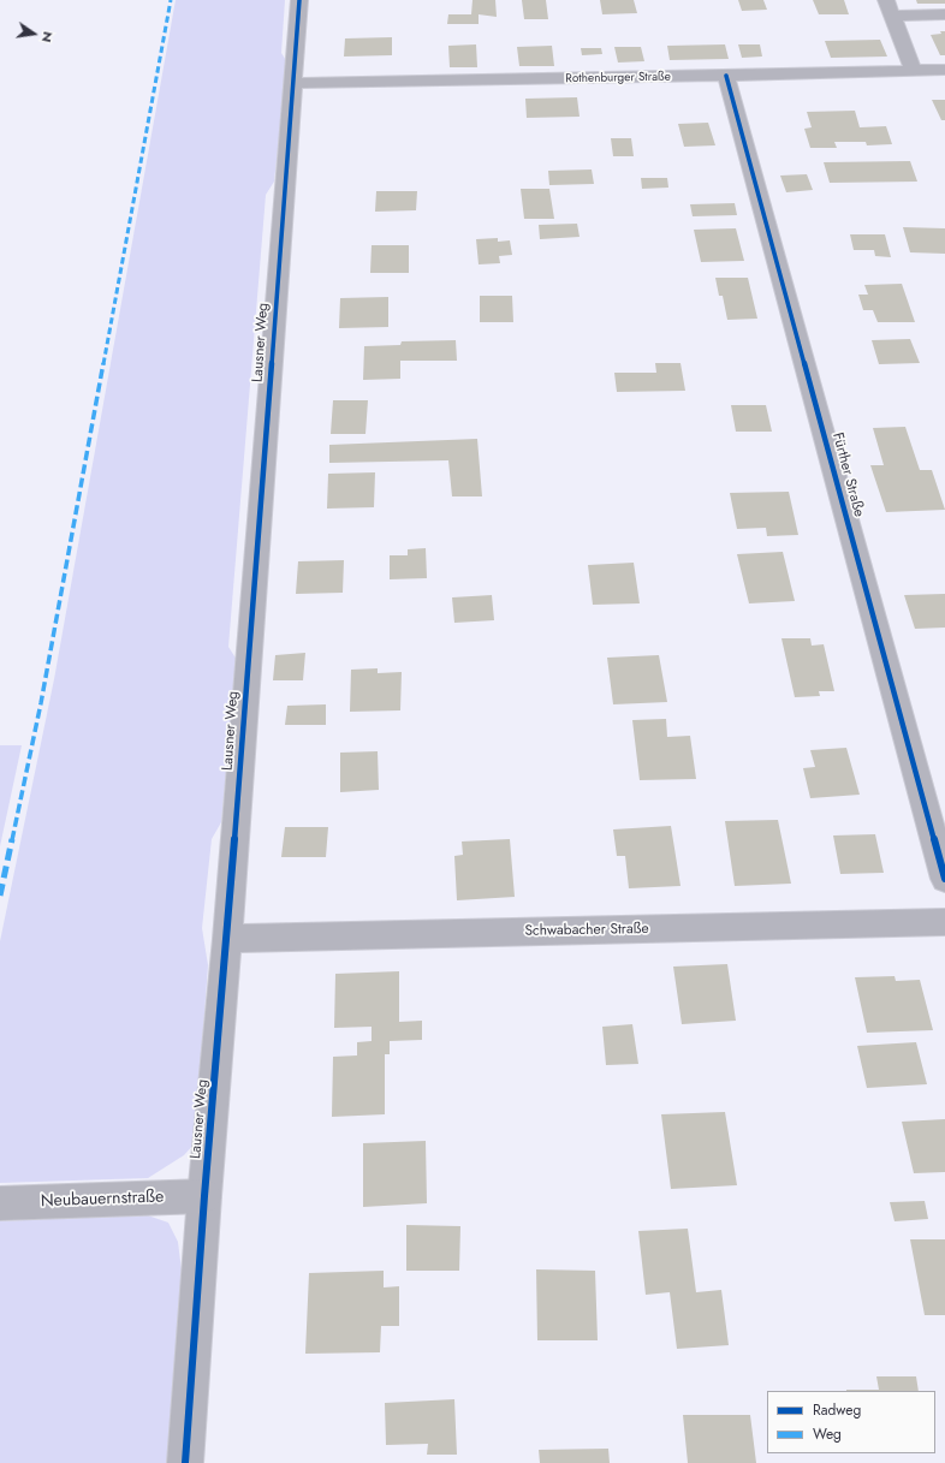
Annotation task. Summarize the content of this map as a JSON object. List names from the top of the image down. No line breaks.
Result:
{"streets":{"street":["Rothenburger Straße","Lausner Weg","Fürther Straße","Schwabacher Straße","Neubauernstraße"]},"crossings":[["Rothenburger Straße","Lausner Weg"],["Rothenburger Straße","Fürther Straße"],["Lausner Weg","Schwabacher Straße"],["Lausner Weg","Neubauernstraße"]],"legend":["Radweg","Weg"],"north":"right"}
